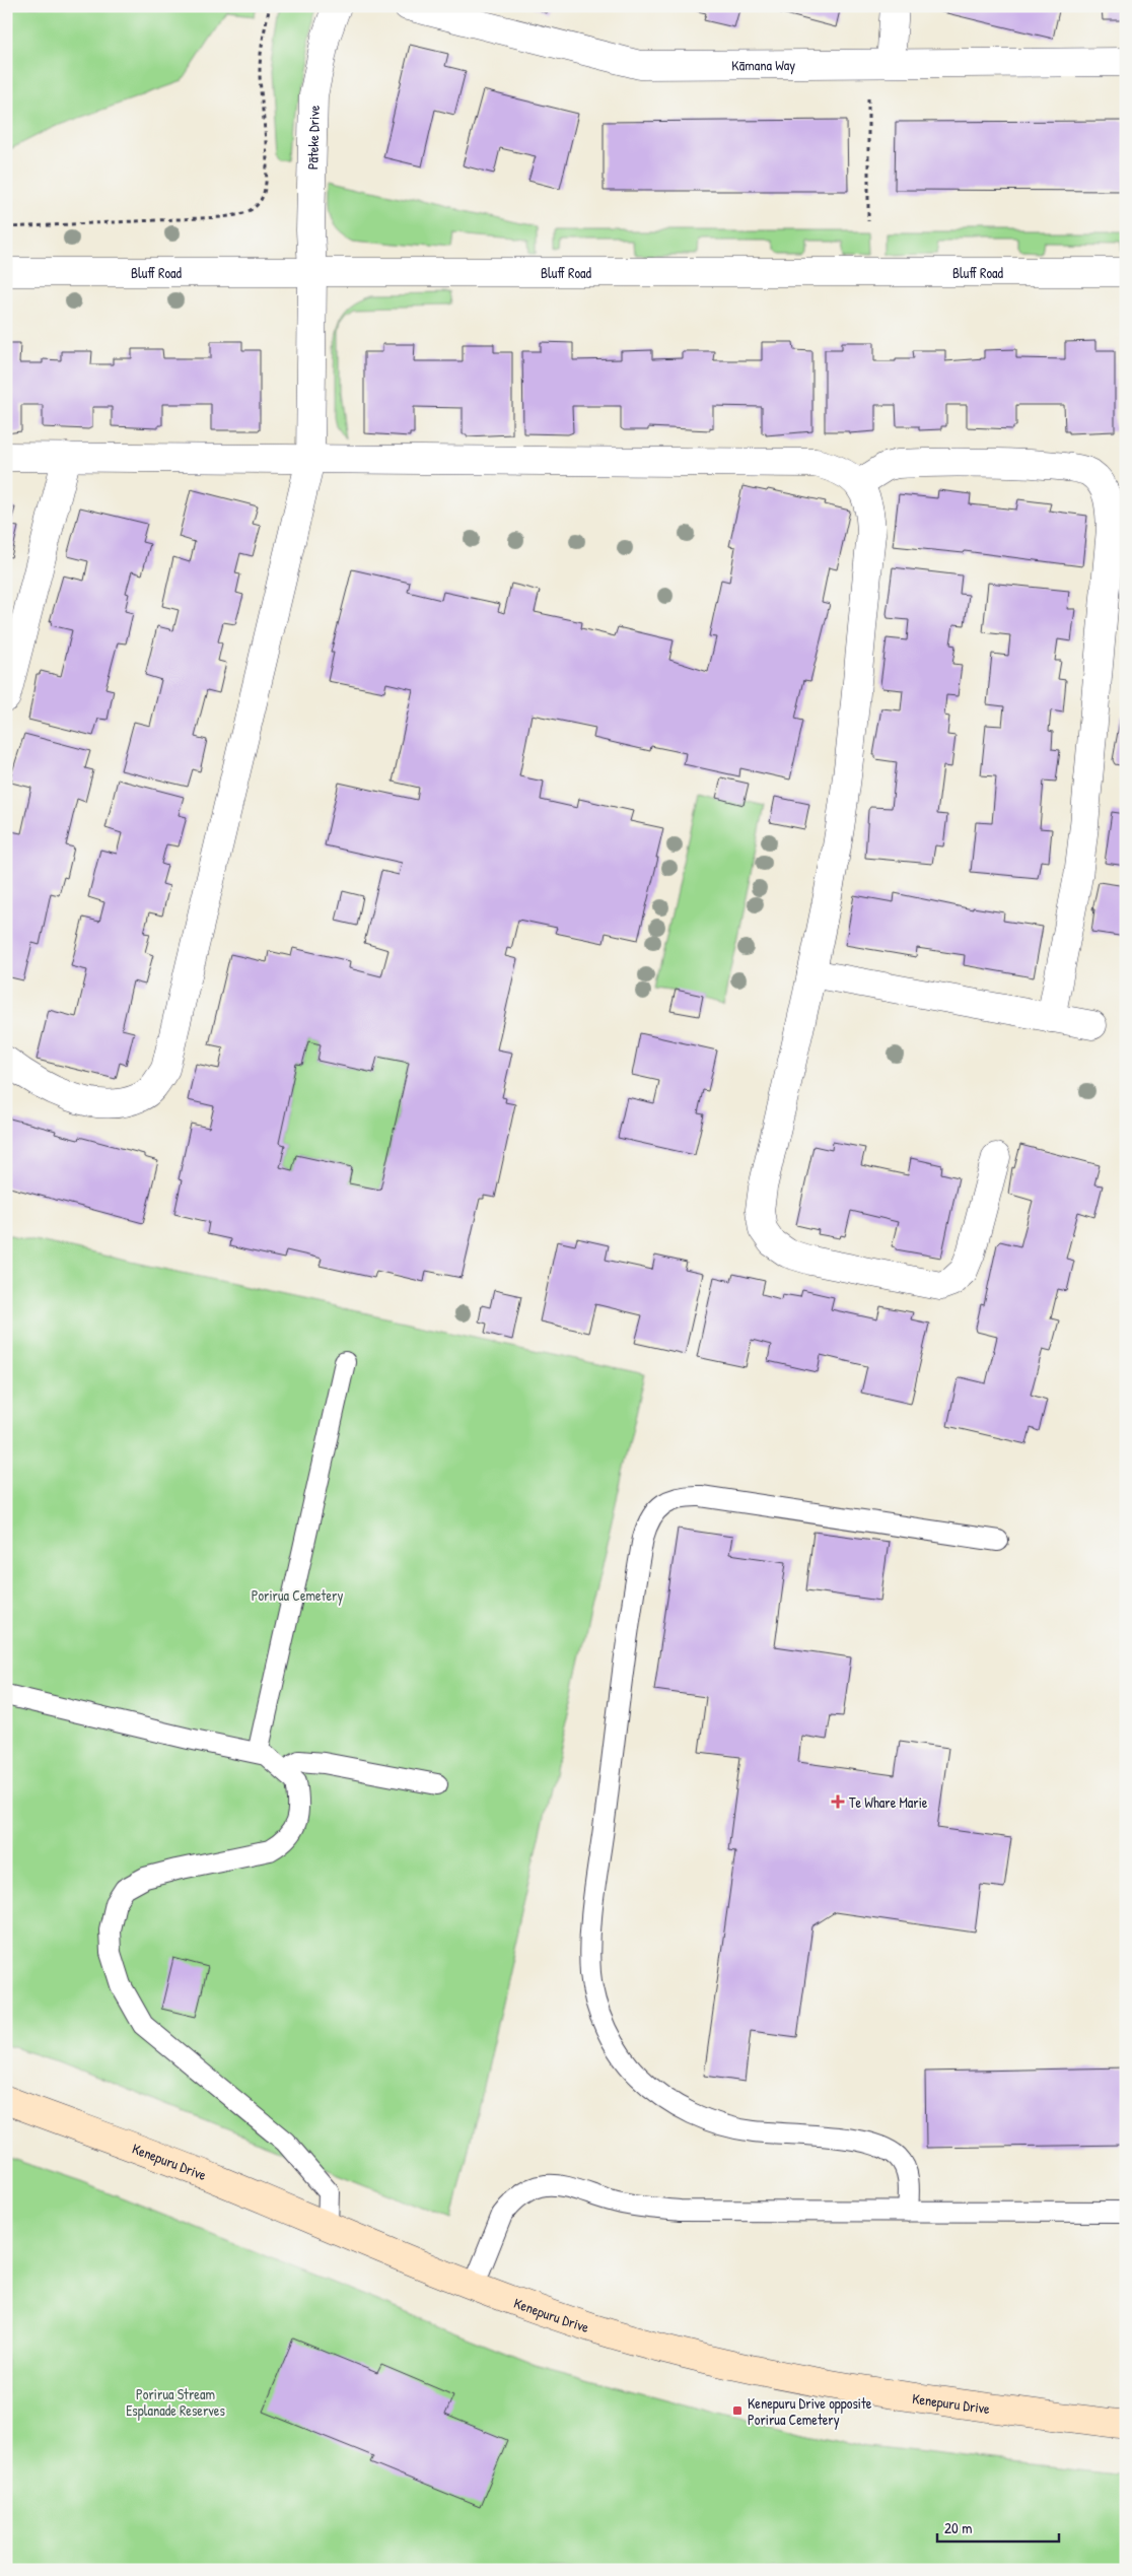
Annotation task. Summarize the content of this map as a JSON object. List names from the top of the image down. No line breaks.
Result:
{"streets":{"main road":["Kenepuru Drive"],"street":["Kāmana Way","Pāteke Drive","Bluff Road"]},"crossings":[["Pāteke Drive","Bluff Road"]],"parks":["Porirua Cemetery","Porirua Stream Esplanade Reserves"],"places":{"health":["Te Whare Marie"],"transit":["Kenepuru Drive opposite Porirua Cemetery"]},"scale_bar":"20 m"}
